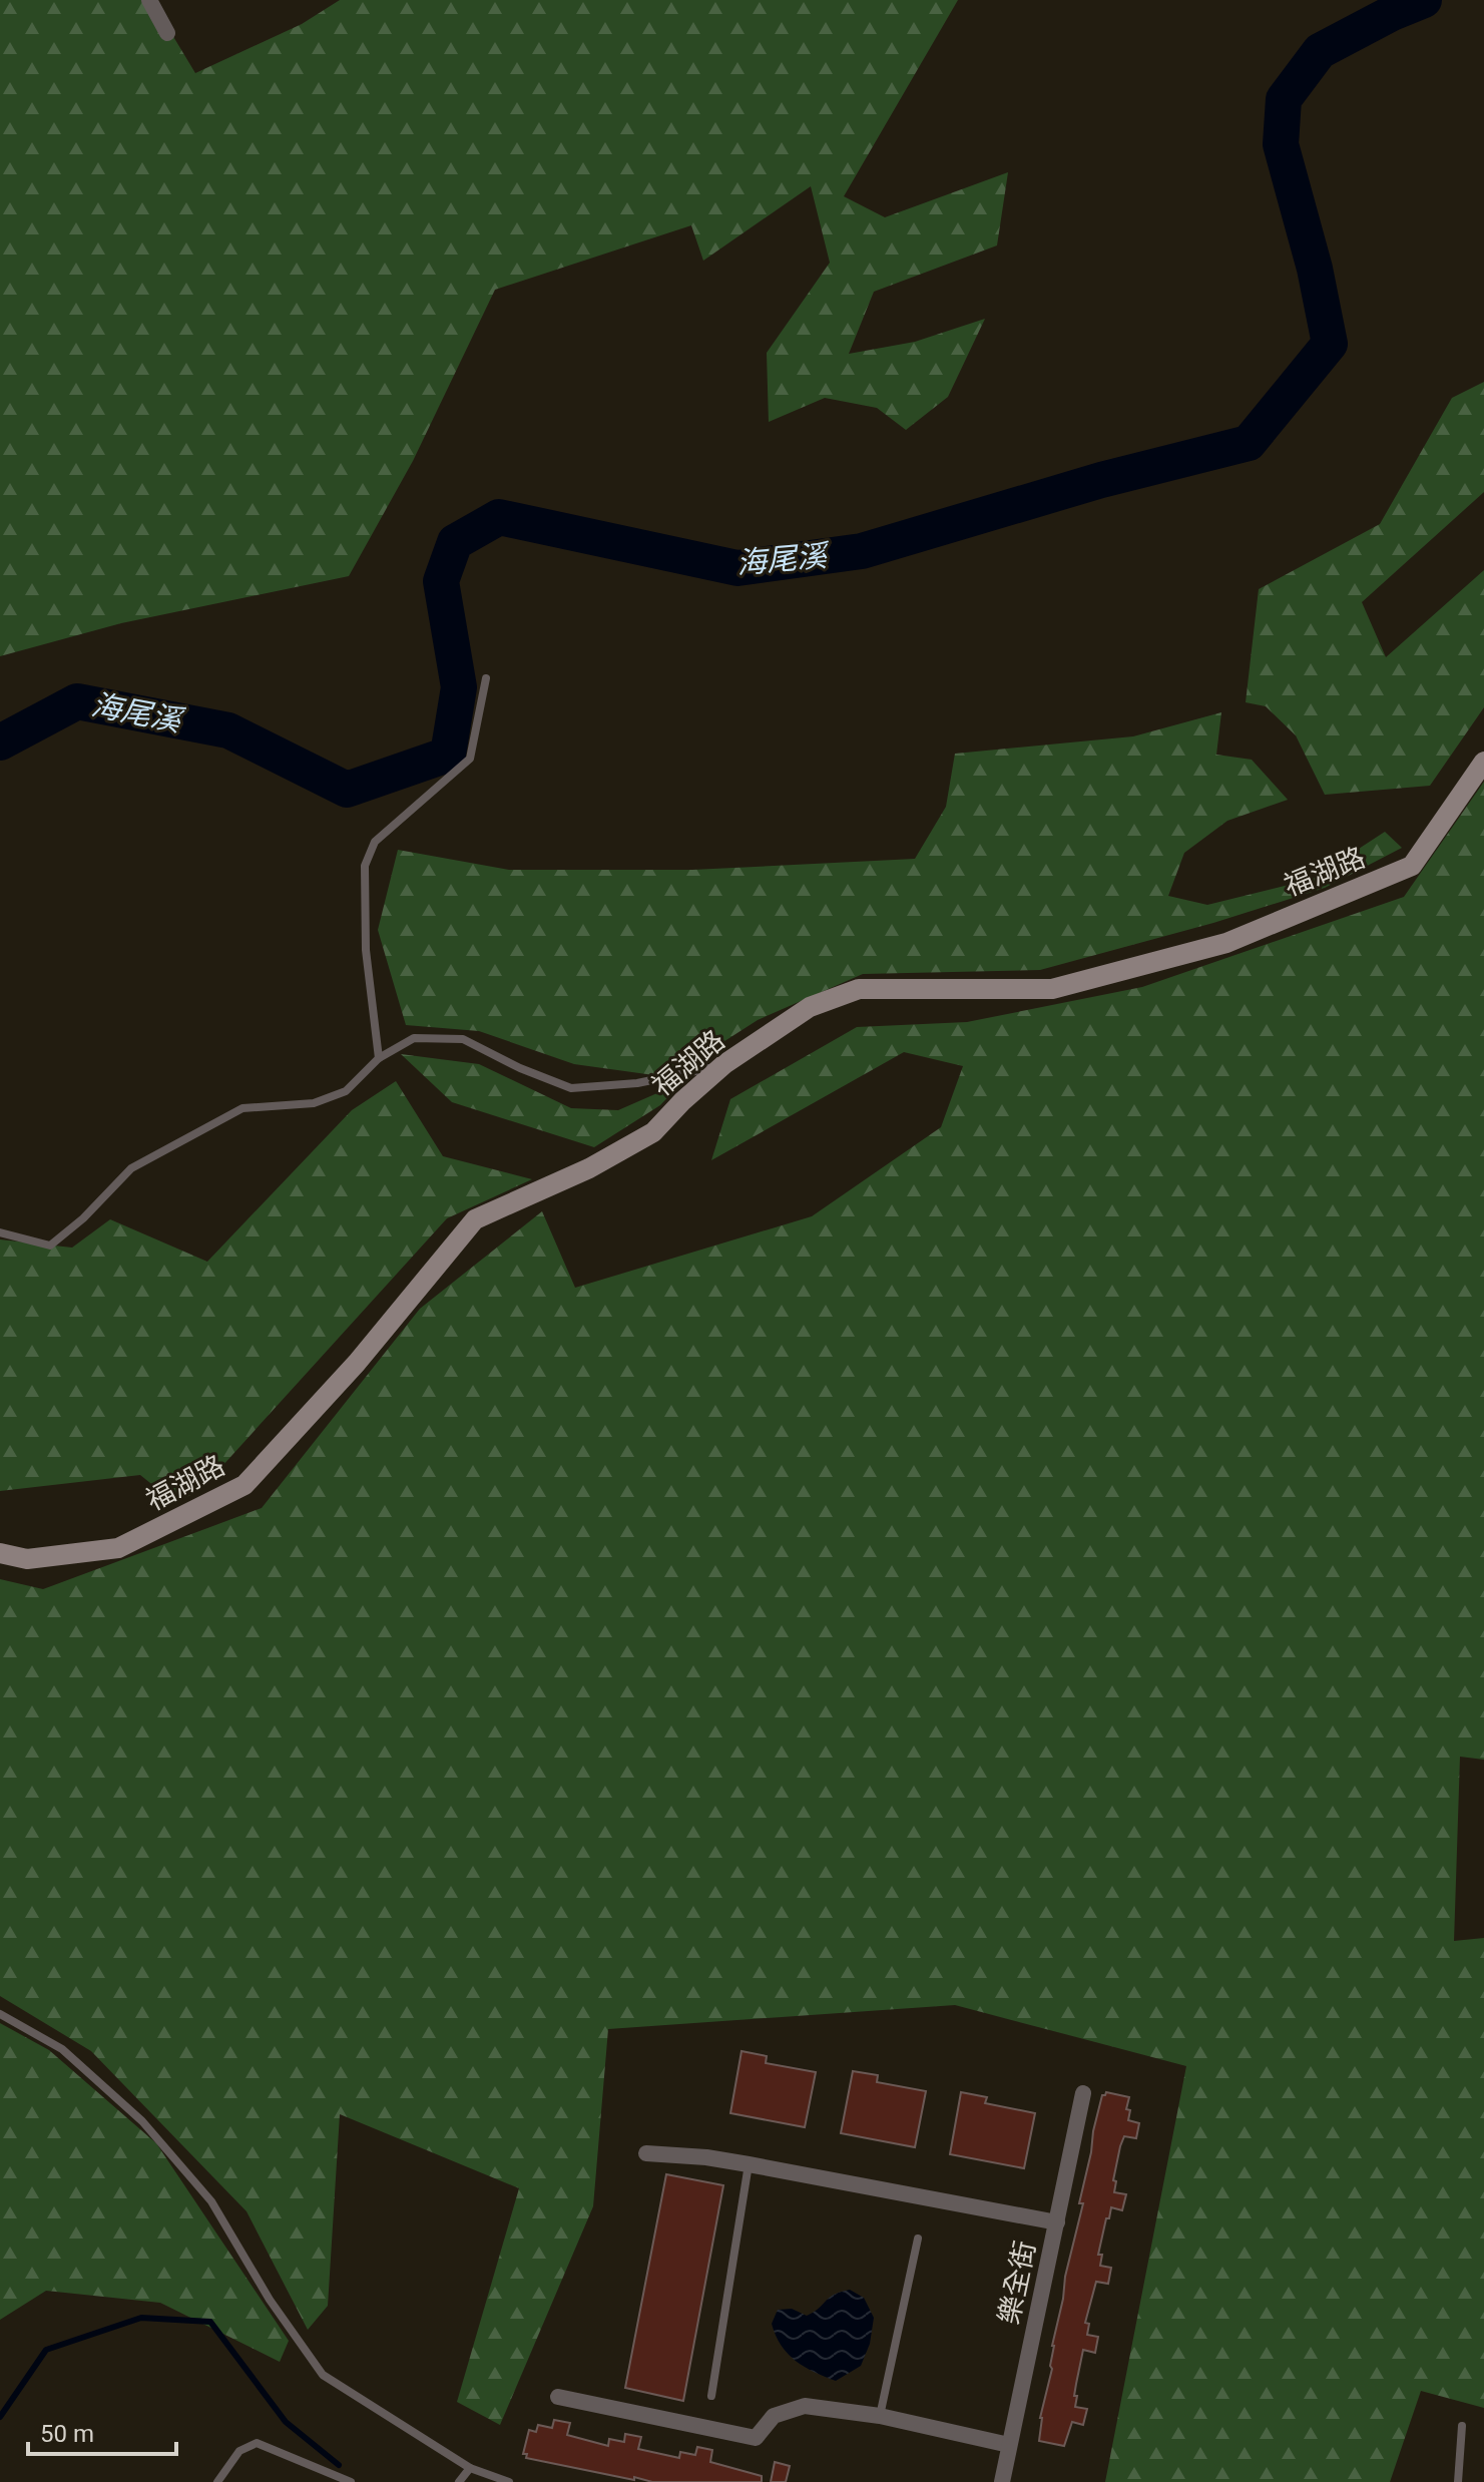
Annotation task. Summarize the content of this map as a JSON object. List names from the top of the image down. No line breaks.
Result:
{"streets":{"street":["福湖路","樂全街"]},"water":["海尾溪"],"scale_bar":"50 m"}
